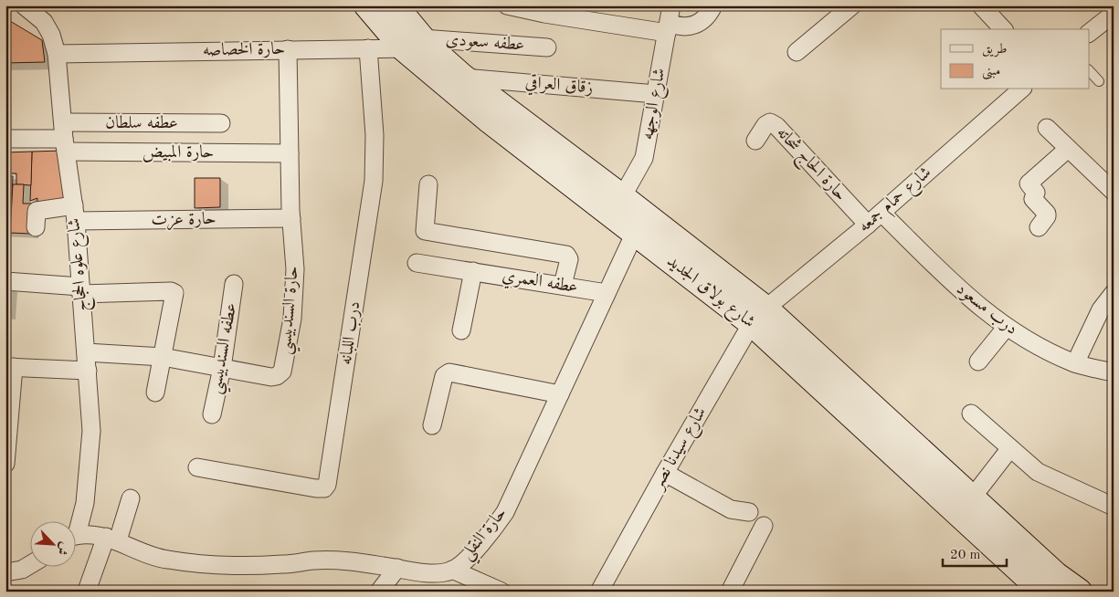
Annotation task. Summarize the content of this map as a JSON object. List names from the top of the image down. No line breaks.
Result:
{"streets":{"street":["عطفه سعودى","حارة الخصاصه","زقاق العراقي","شارع الوجهه","عطفه سلطان","حارة المبيض","حارة الحاج شحاته","شارع حمام جمعه","حارة عزت","شارع علوه الحجاج","عطفه العمري","شارع بولاق الجديد","درب مسعود","حارة السندبيسي","درب اللبانه","عطفه السندبيسي","شارع سيدنا نصر","حارة النقلي"]},"crossings":[["عطفه سعودى","حارة الخصاصه"],["عطفه سعودى","شارع بولاق الجديد"],["حارة الخصاصه","شارع علوه الحجاج"],["حارة الخصاصه","شارع بولاق الجديد"],["حارة الخصاصه","حارة السندبيسي"],["حارة الخصاصه","درب اللبانه"],["زقاق العراقي","شارع الوجهه"],["زقاق العراقي","شارع بولاق الجديد"],["شارع الوجهه","شارع بولاق الجديد"],["عطفه سلطان","حارة المبيض"],["عطفه سلطان","شارع علوه الحجاج"],["حارة المبيض","شارع علوه الحجاج"],["حارة المبيض","حارة السندبيسي"],["حارة الحاج شحاته","شارع حمام جمعه"],["شارع حمام جمعه","شارع بولاق الجديد"],["شارع حمام جمعه","درب مسعود"],["شارع حمام جمعه","شارع سيدنا نصر"],["حارة عزت","شارع علوه الحجاج"],["حارة عزت","حارة السندبيسي"],["شارع علوه الحجاج","حارة السندبيسي"],["عطفه العمري","حارة النقلي"],["شارع بولاق الجديد","شارع سيدنا نصر"],["شارع بولاق الجديد","حارة النقلي"],["حارة السندبيسي","عطفه السندبيسي"]],"legend":["طريق","مبنى"],"scale_bar":"20 m","north":"bottom right"}
